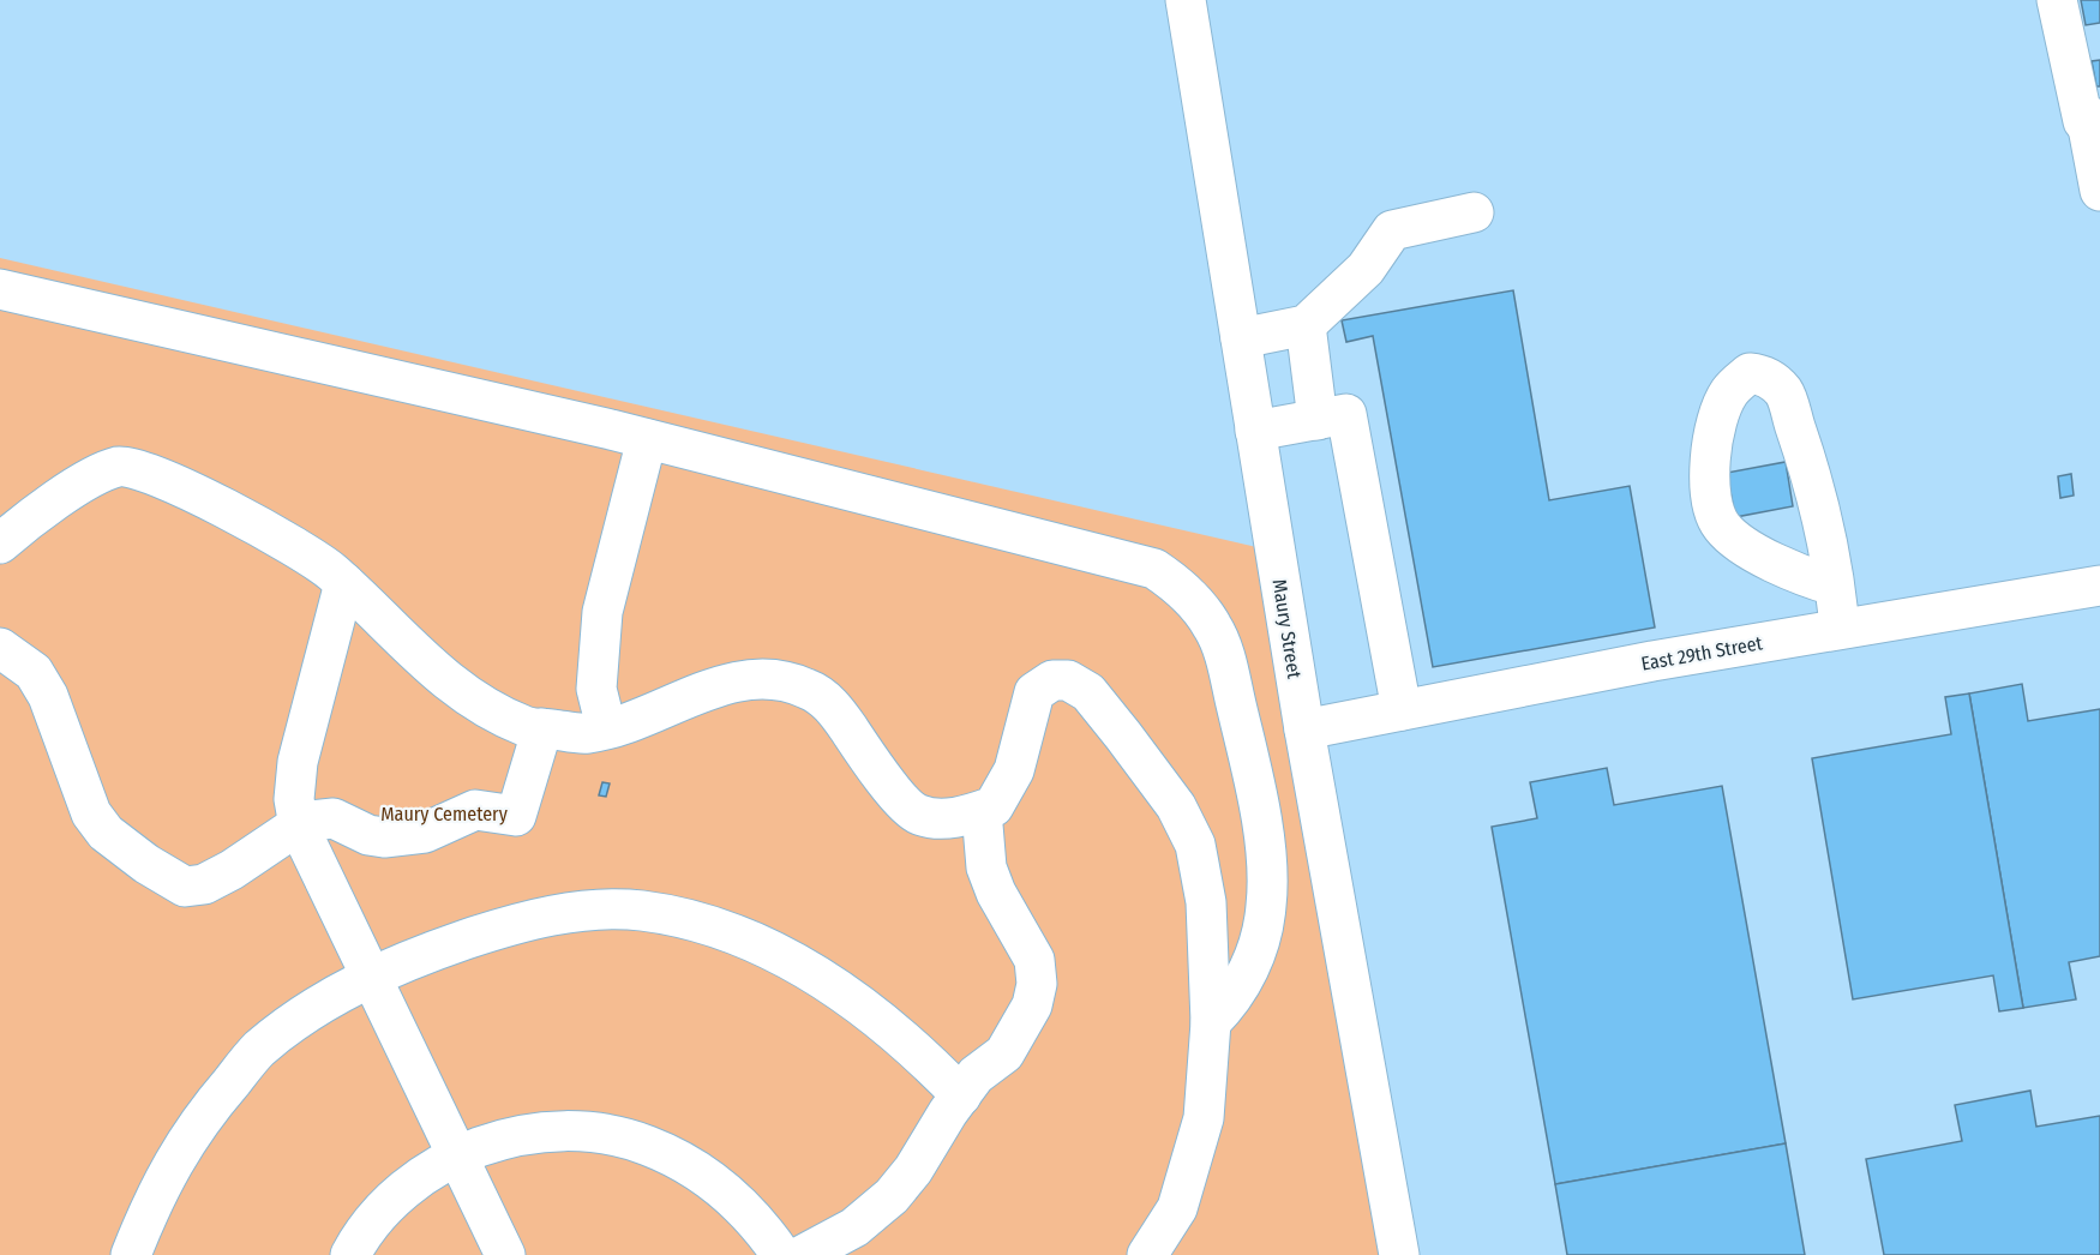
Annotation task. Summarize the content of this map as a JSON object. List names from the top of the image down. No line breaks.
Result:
{"streets":{"street":["Maury Street","East 29th Street"]},"crossings":[["Maury Street","East 29th Street"]],"parks":["Maury Cemetery"]}
